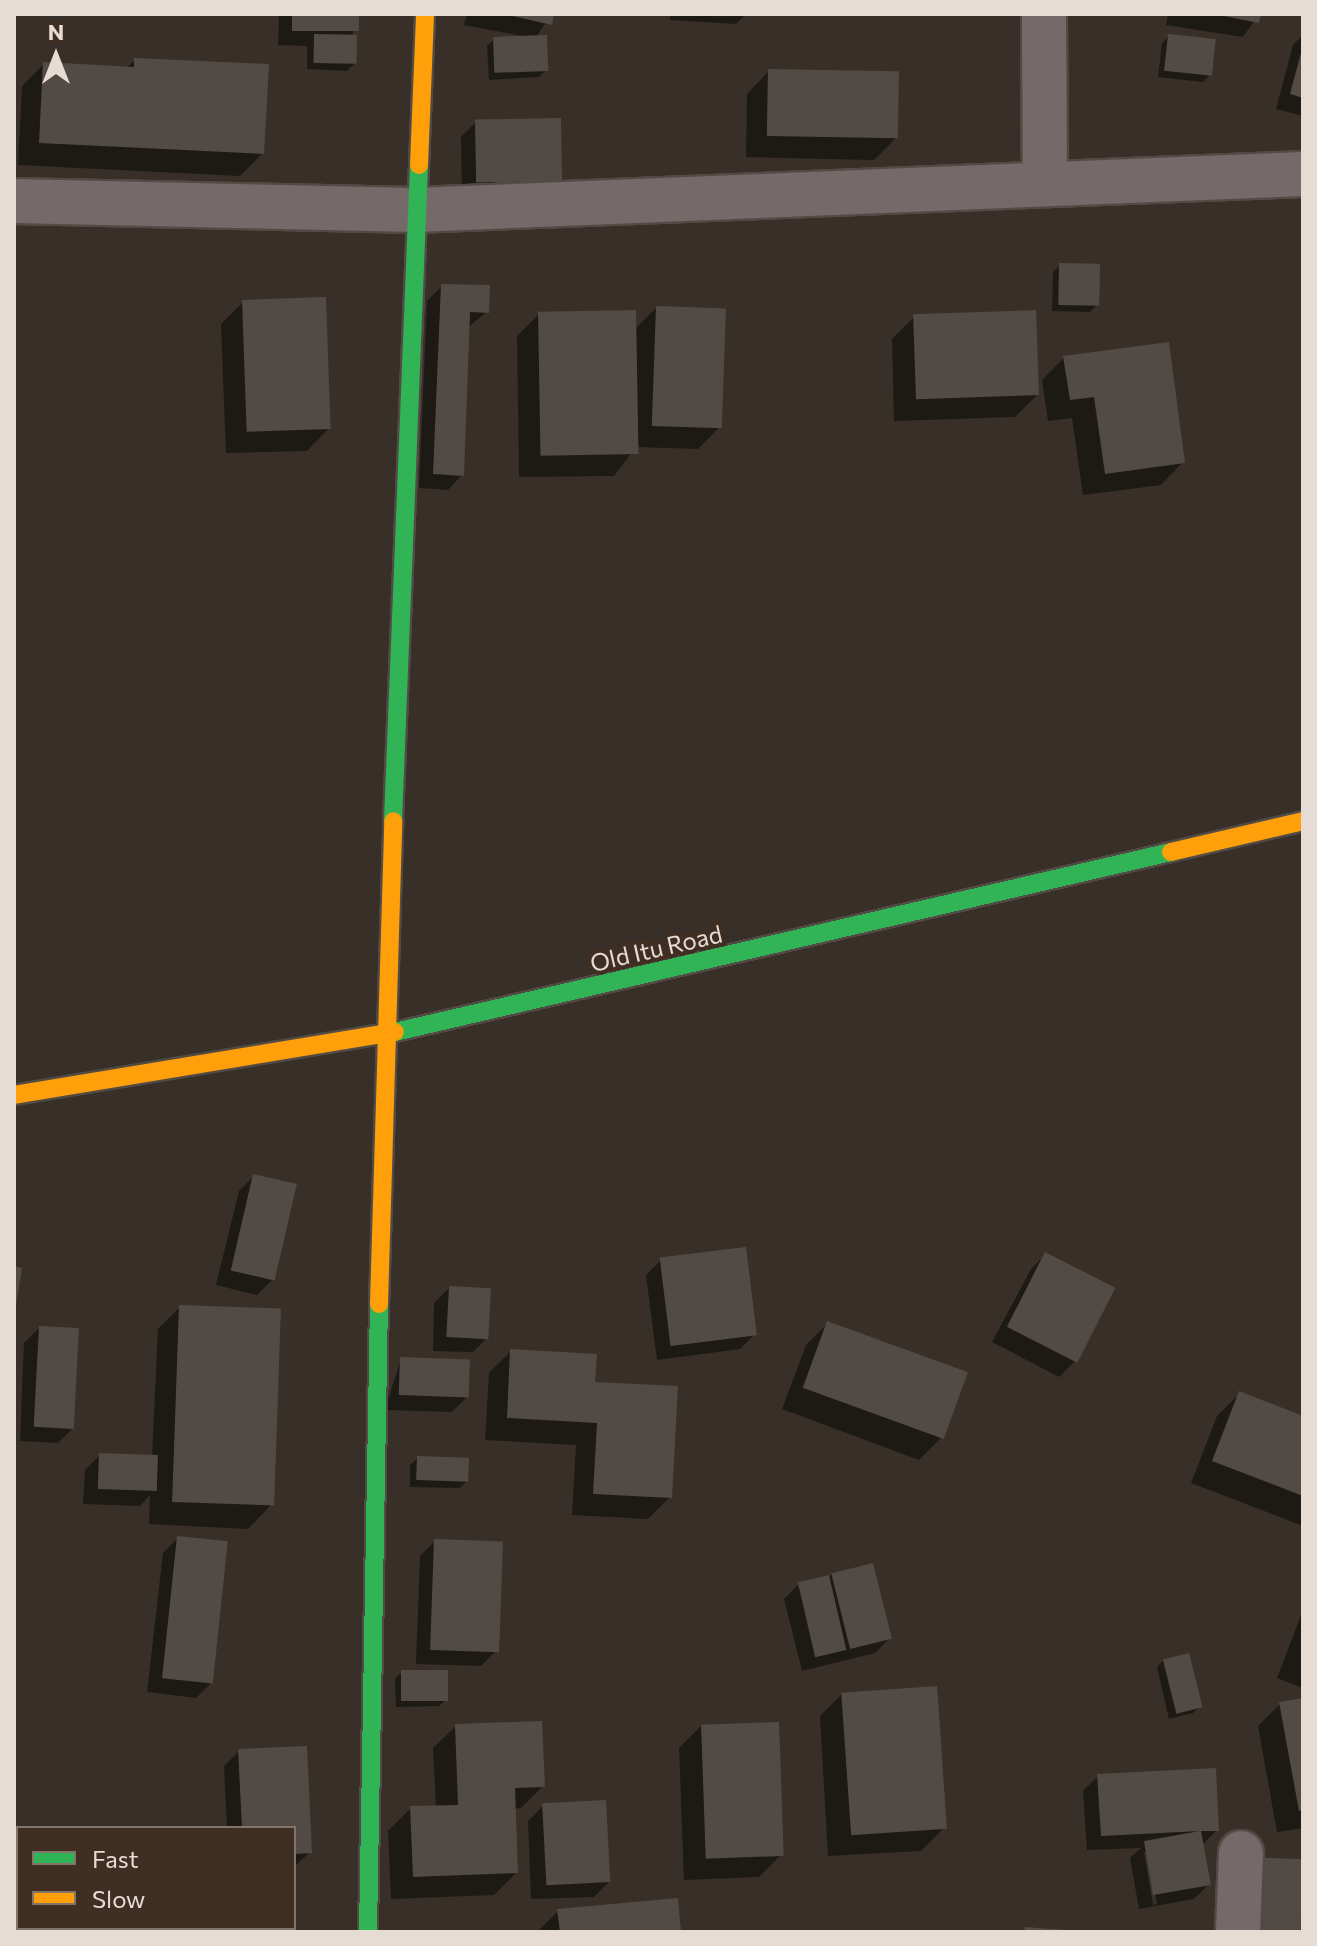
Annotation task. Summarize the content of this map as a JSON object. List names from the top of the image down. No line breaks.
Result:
{"streets":{"street":["Old Itu Road"]},"legend":["Fast","Slow"],"north":"top"}
